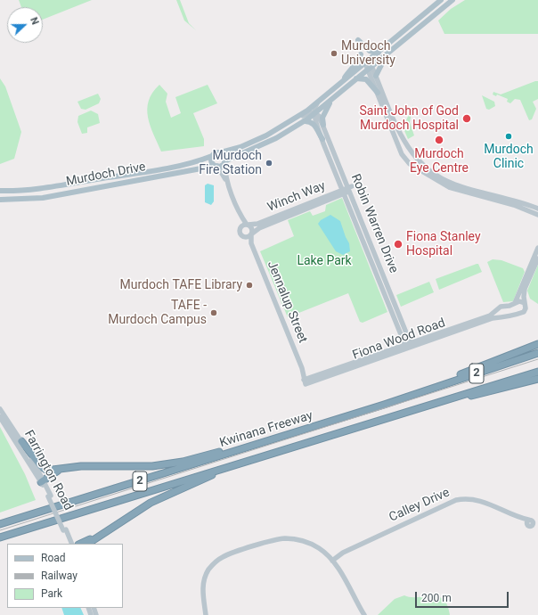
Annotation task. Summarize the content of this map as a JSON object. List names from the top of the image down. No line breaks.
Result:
{"streets":{"highway":["2","Kwinana Freeway"],"main road":["Murdoch Drive"],"street":["Winch Way","Robin Warren Drive","Jennalup Street","Fiona Wood Road","Farrington Road","Calley Drive"]},"crossings":[["Murdoch Drive","Robin Warren Drive"],["Murdoch Drive","Jennalup Street"],["Winch Way","Robin Warren Drive"],["Winch Way","Jennalup Street"],["Robin Warren Drive","Fiona Wood Road"],["Jennalup Street","Fiona Wood Road"]],"parks":["Lake Park"],"places":["Murdoch University","Saint John of God Murdoch Hospital","Murdoch Clinic","Murdoch Eye Centre","Murdoch Fire Station","Fiona Stanley Hospital","Murdoch TAFE Library","TAFE - Murdoch Campus"],"legend":["Road","Railway","Park"],"scale_bar":"200 m","north":"right"}
